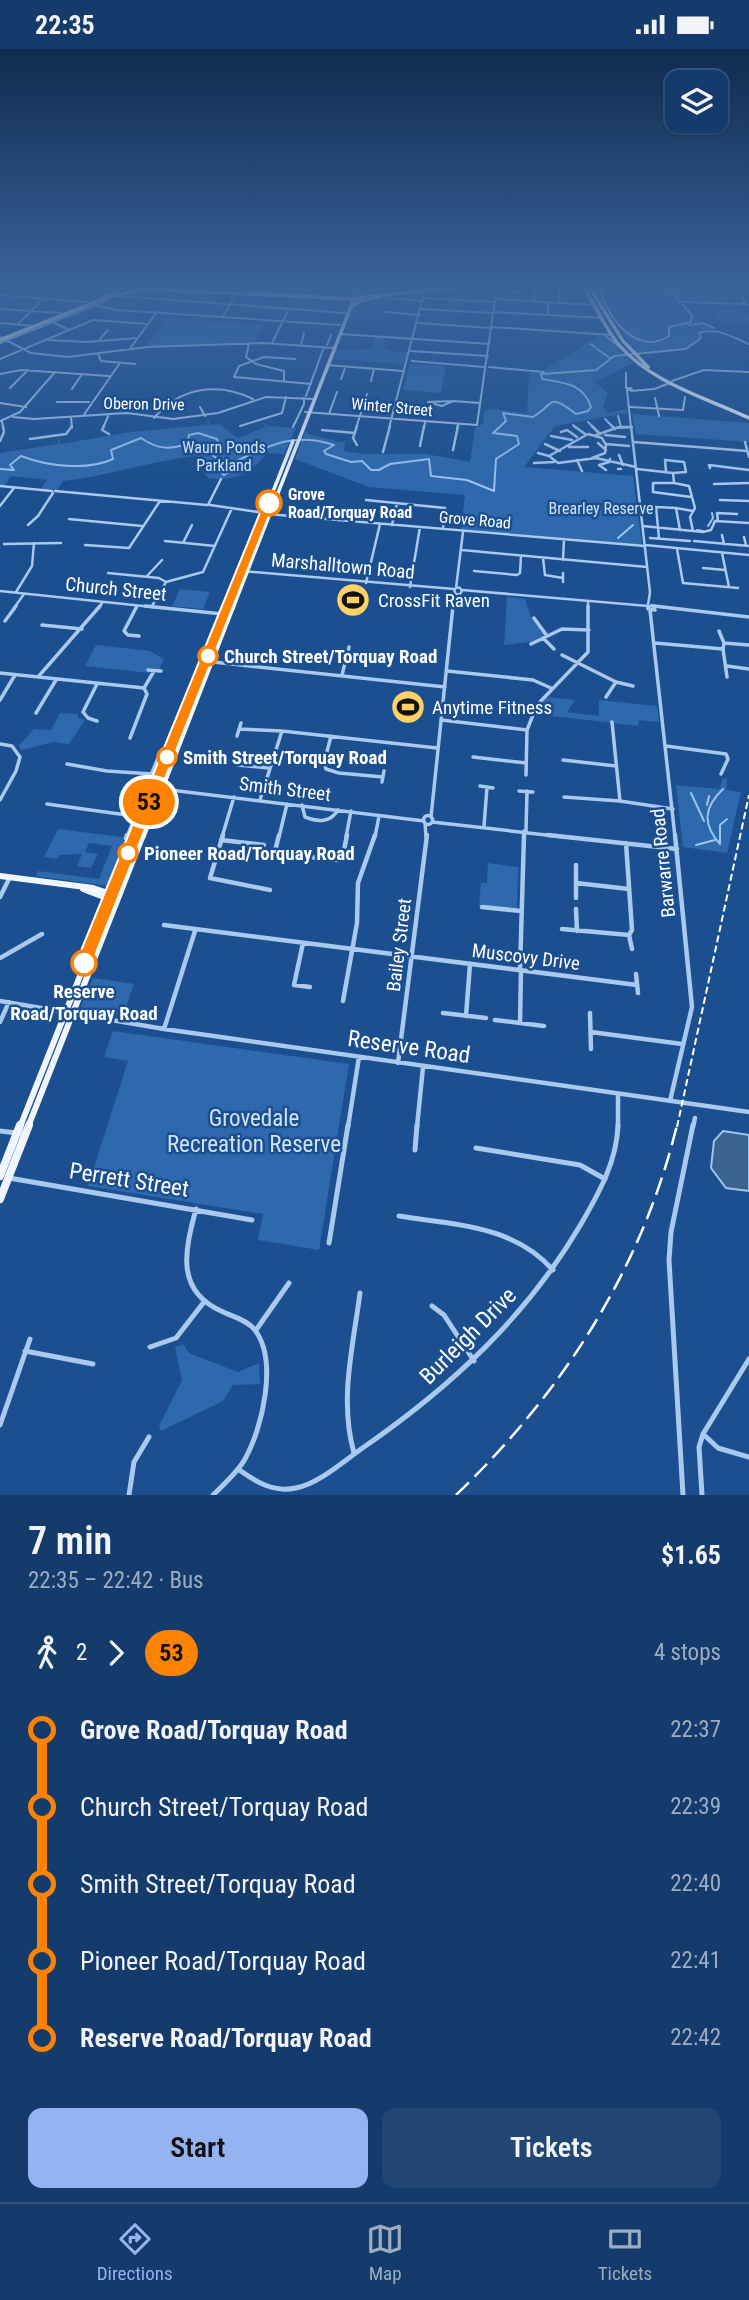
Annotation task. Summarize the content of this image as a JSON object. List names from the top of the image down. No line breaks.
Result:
{"streets":{"street":["Oberon Drive","Winter Street","Grove Road","Marshalltown Road","Church Street","Smith Street","Barwarre Road","Bailey Street","Muscovy Drive","Reserve Road","Perrett Street","Burleigh Drive"]},"crossings":[["Marshalltown Road","Barwarre Road"],["Smith Street","Barwarre Road"],["Smith Street","Bailey Street"],["Barwarre Road","Reserve Road"],["Bailey Street","Muscovy Drive"],["Bailey Street","Reserve Road"],["Reserve Road","Burleigh Drive"]],"parks":["Waurn Ponds Parkland","Brearley Reserve","Grovedale Recreation Reserve"],"places":{"other":["Grove Road/Torquay Road","Church Street/Torquay Road","Smith Street/Torquay Road","Pioneer Road/Torquay Road","Reserve Road/Torquay Road"],"sports":["CrossFit Raven","Anytime Fitness"]},"lines":["bus line 53"],"page":{"status":"22:35","on_map":"53","heading":["7 min","22:35 – 22:42 · Bus","$1.65"],"legs":["2","53","4 stops"],"list":[{"name":"Grove Road/Torquay Road","value":"22:37"},{"name":"Church Street/Torquay Road","value":"22:39"},{"name":"Smith Street/Torquay Road","value":"22:40"},{"name":"Pioneer Road/Torquay Road","value":"22:41"},{"name":"Reserve Road/Torquay Road","value":"22:42"}],"buttons":["Start","Tickets"],"tabs":["Directions","Map","Tickets"]}}
